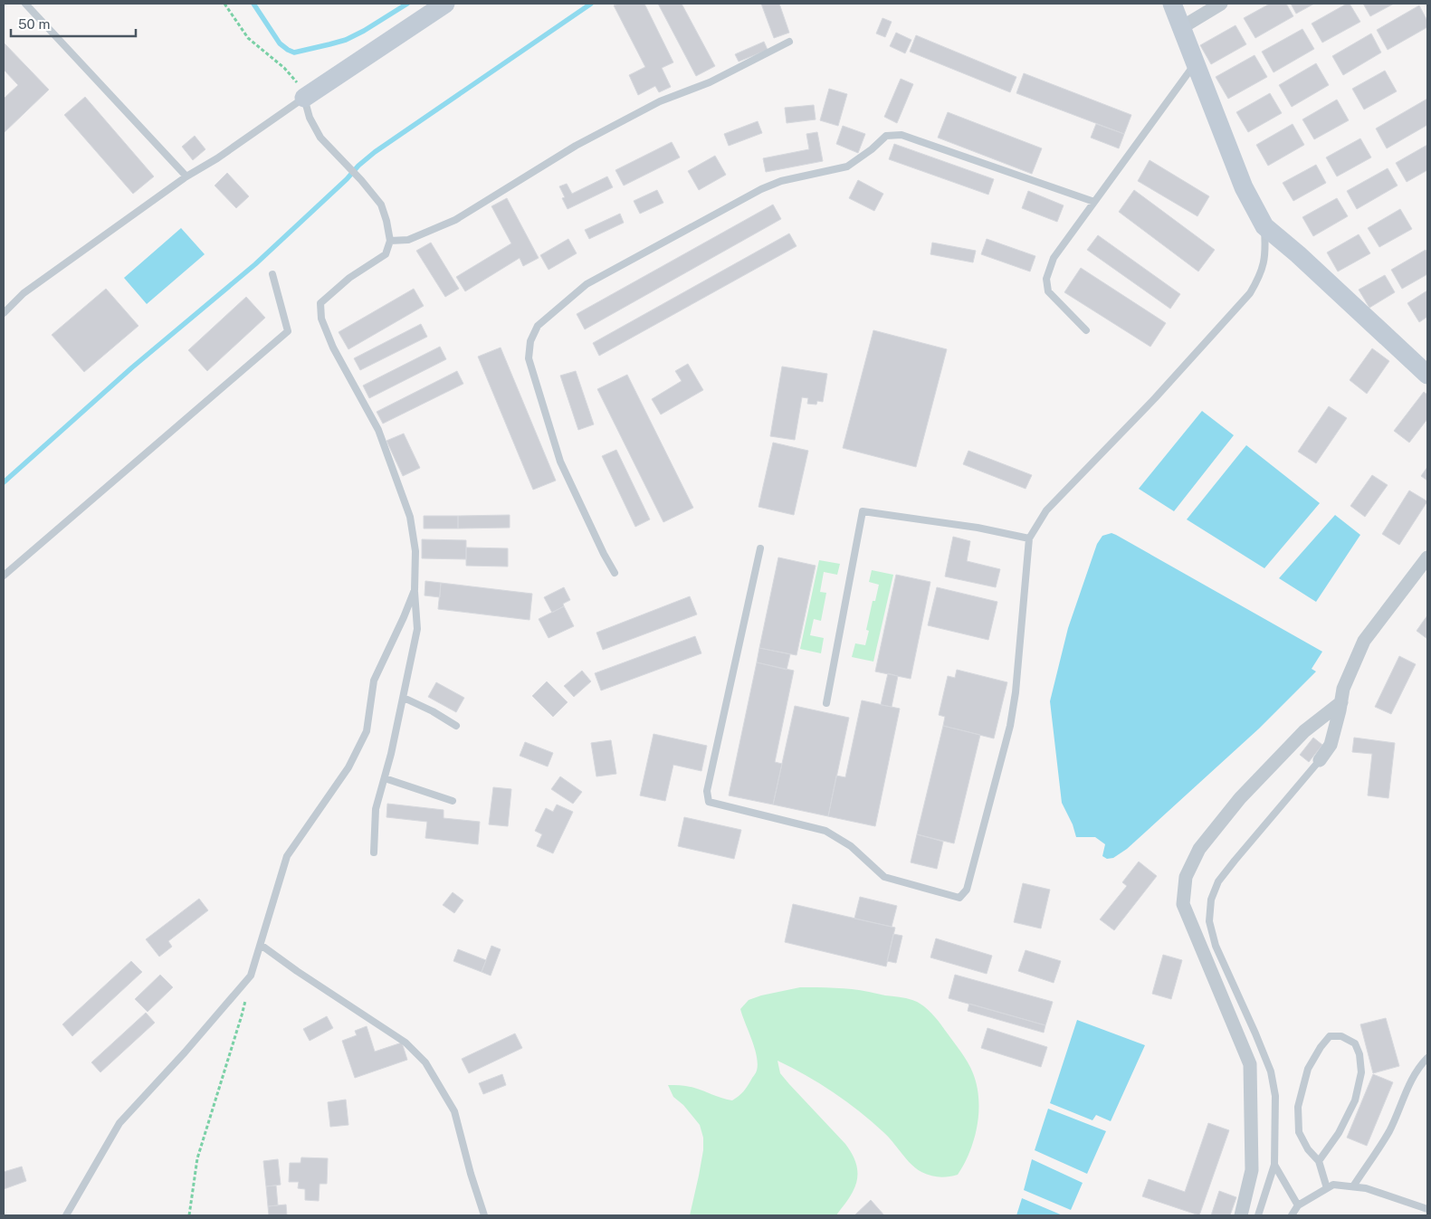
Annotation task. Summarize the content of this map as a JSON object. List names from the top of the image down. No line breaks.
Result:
{"scale_bar":"50 m"}
